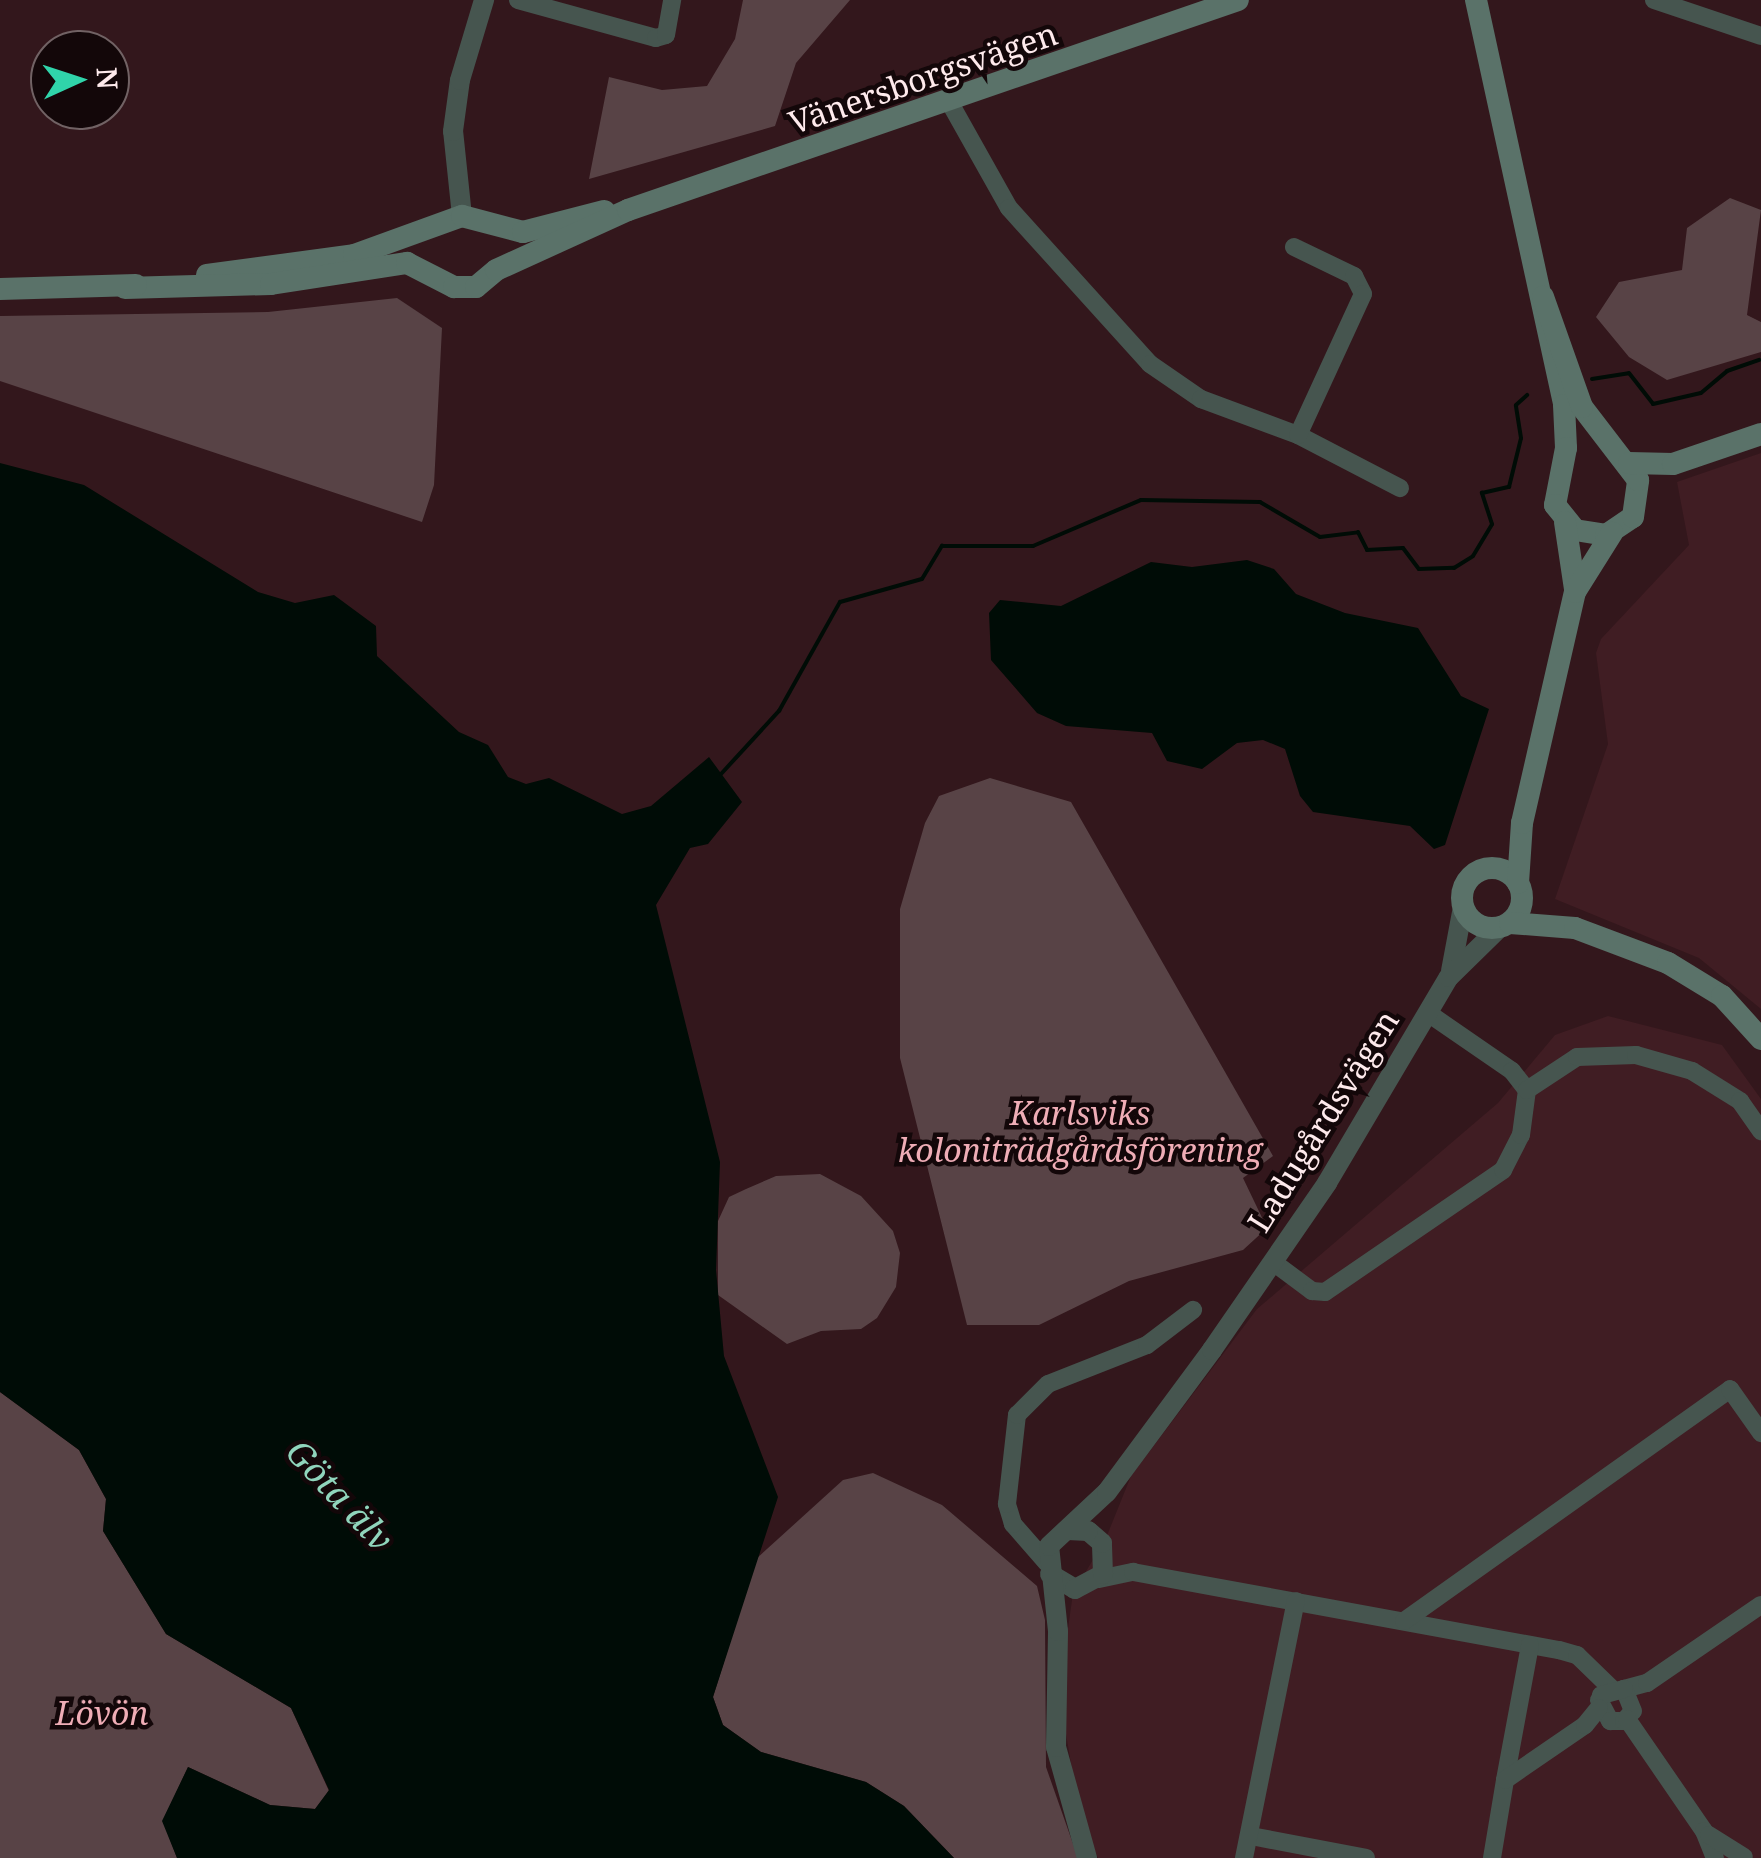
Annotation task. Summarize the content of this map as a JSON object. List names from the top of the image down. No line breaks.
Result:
{"streets":{"main road":["Vänersborgsvägen","Ladugårdsvägen"]},"water":["Göta älv"],"parks":["Karlsviks koloniträdgårdsförening","Lövön"],"north":"right"}
